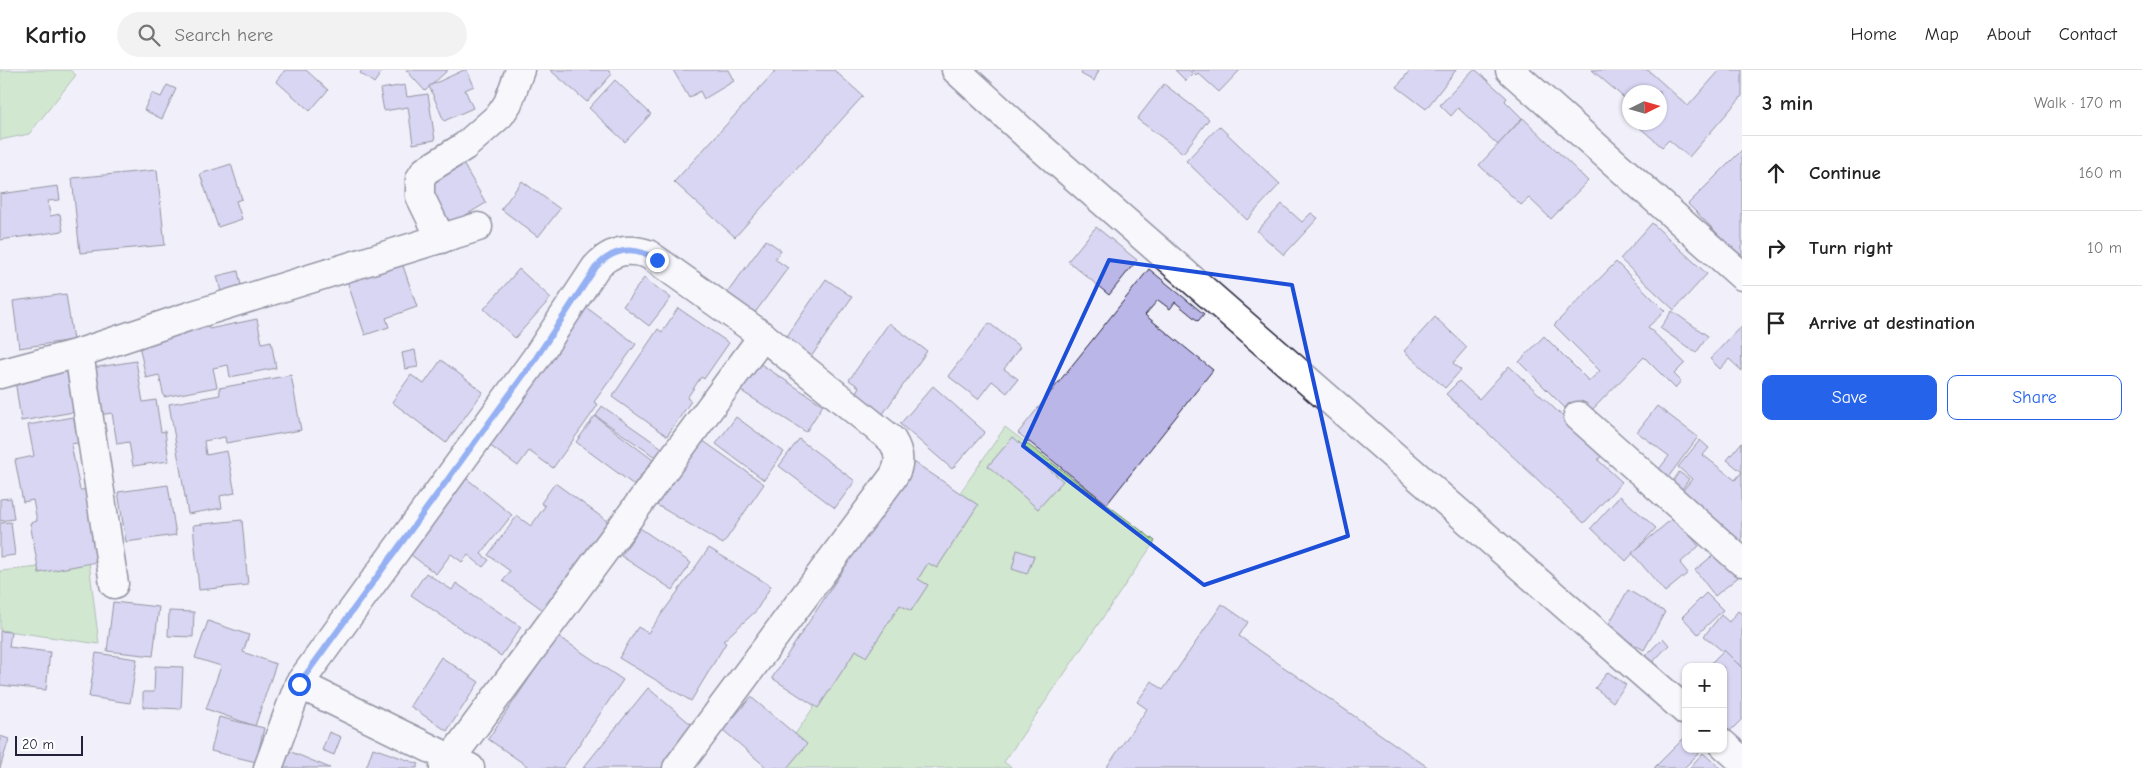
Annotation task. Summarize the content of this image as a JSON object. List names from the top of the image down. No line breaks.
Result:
{"scale_bar":"20 m","north":"right","page":{"header":"Kartio","search":"Search here","nav":["Home","Map","About","Contact"],"heading":["3 min","Walk · 170 m"],"list":[["Continue","160 m"],["Turn right","10 m"],"Arrive at destination"],"buttons":["Save","Share"],"map_buttons":["+","−"],"scale":"20 m"}}
